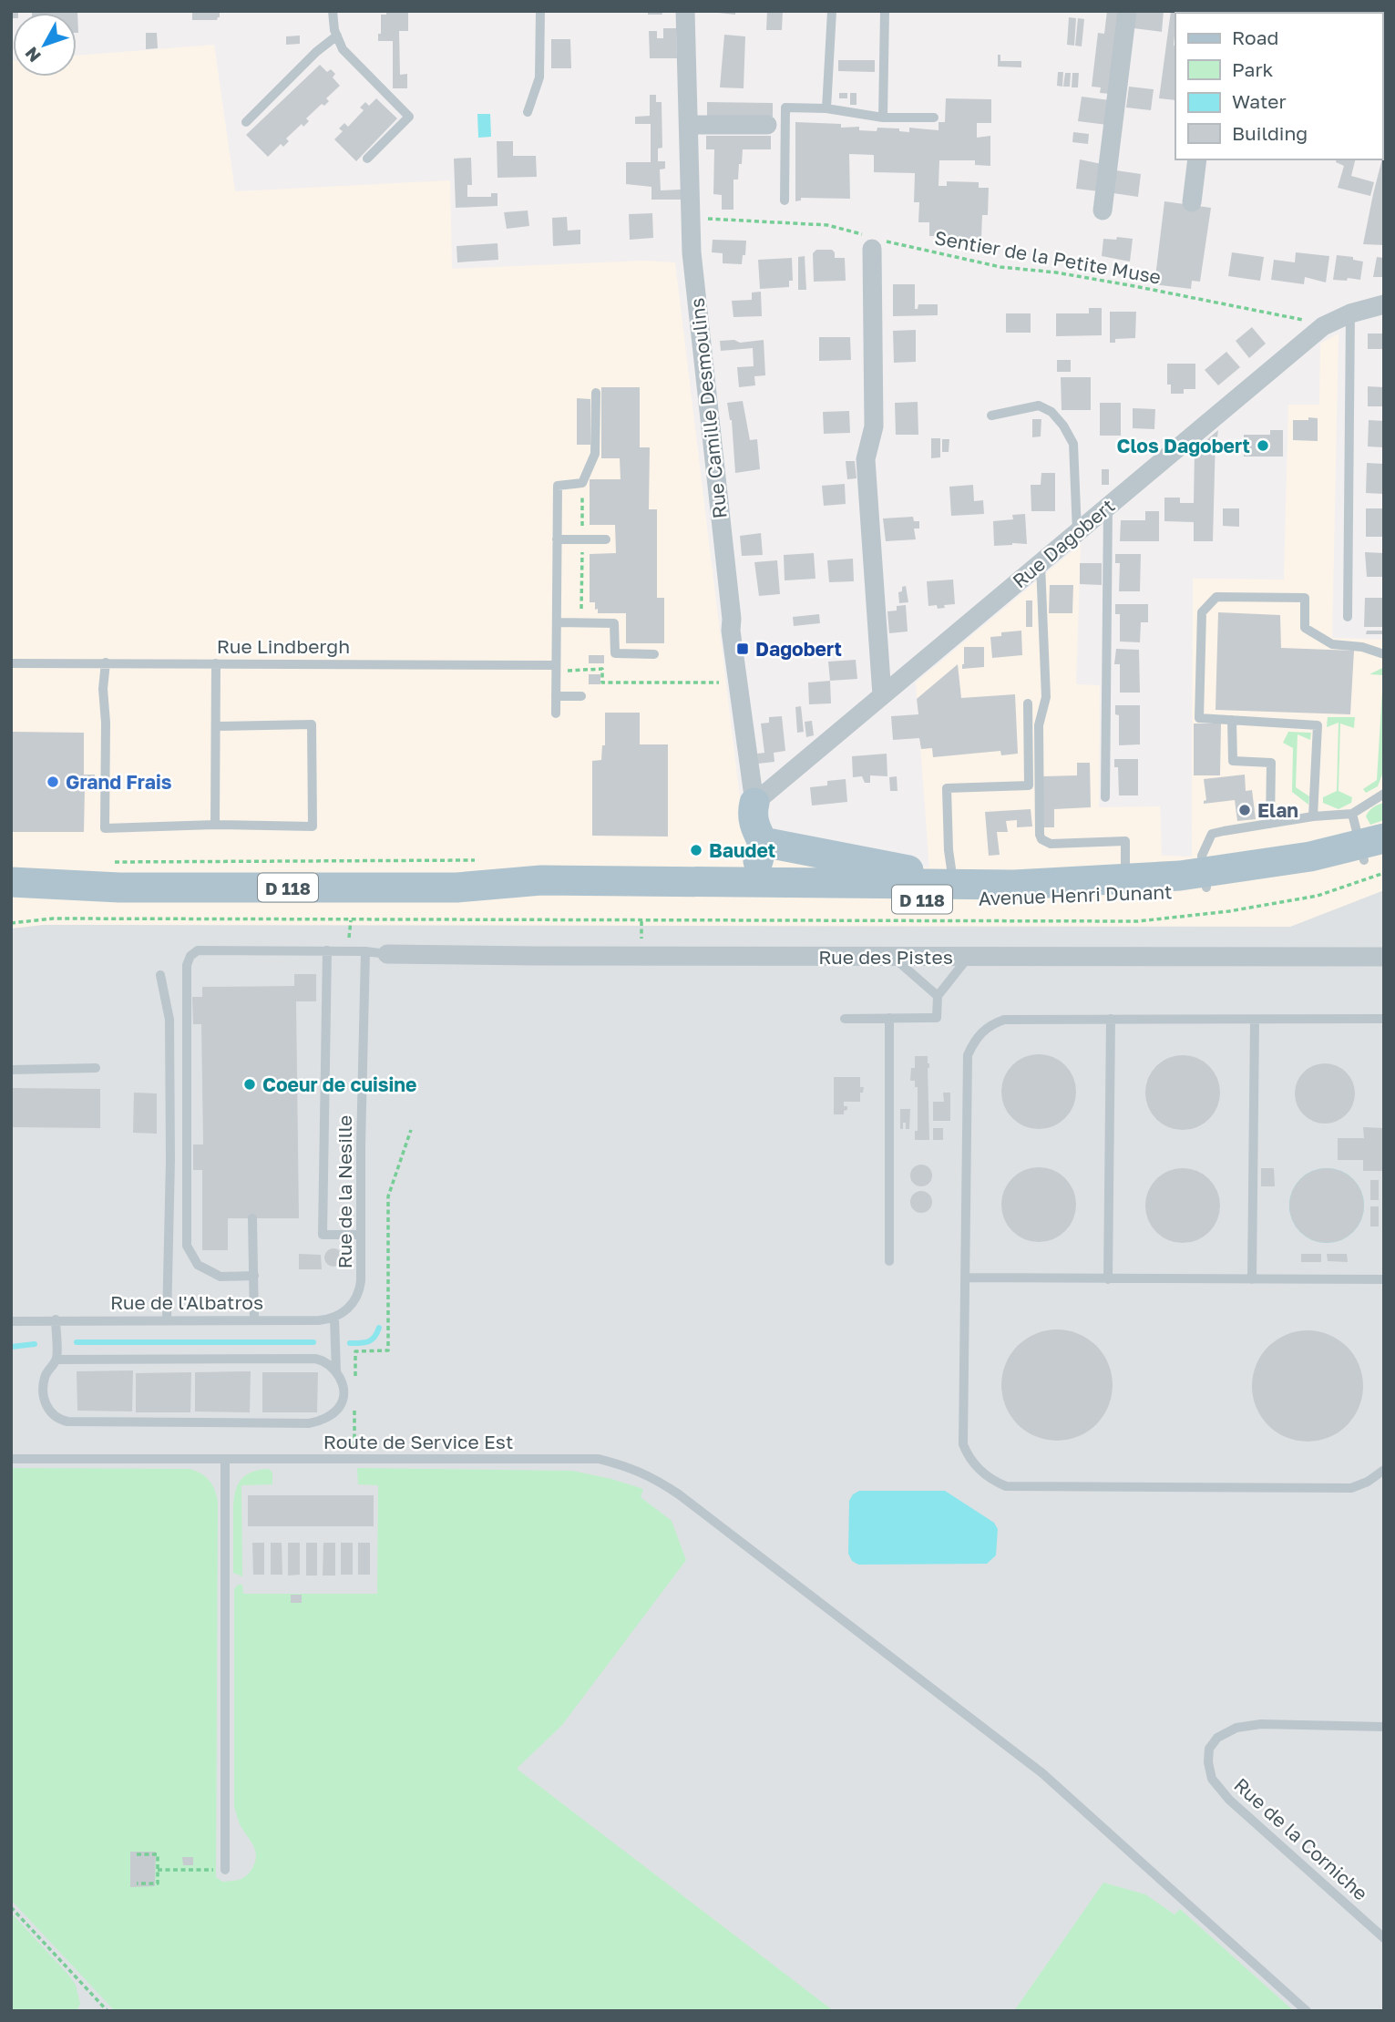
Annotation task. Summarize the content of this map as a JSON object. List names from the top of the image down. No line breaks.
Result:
{"streets":{"main road":["D 118","Avenue Henri Dunant"],"street":["Rue Camille Desmoulins","Rue Dagobert","Rue des Pistes"],"lane":["Rue Lindbergh","Rue de la Nesille","Rue de l'Albatros","Route de Service Est","Rue de la Corniche"],"path":["Sentier de la Petite Muse"]},"crossings":[["Sentier de la Petite Muse","Rue Camille Desmoulins"],["Sentier de la Petite Muse","Rue Dagobert"],["Rue Camille Desmoulins","Rue Dagobert"],["Rue de la Nesille","Rue de l'Albatros"]],"places":{"other":["Clos Dagobert","Grand Frais","Elan","Baudet","Coeur de cuisine"],"transit":["Dagobert"]},"legend":["Road","Park","Water","Building"],"north":"bottom left"}
